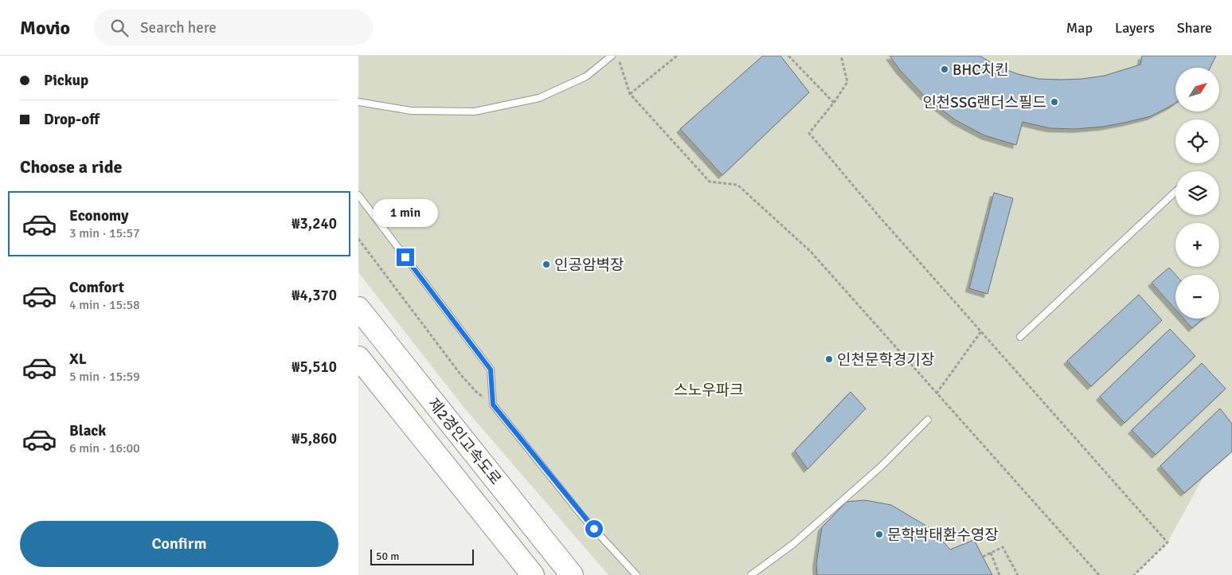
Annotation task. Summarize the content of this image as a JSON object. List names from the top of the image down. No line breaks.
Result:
{"streets":{"highway":["제2경인고속도로"]},"parks":["스노우파크"],"places":["BHC치킨","인천SSG랜더스필드","인공암벽장","인천문학경기장","문학박태환수영장"],"scale_bar":"50 m","north":"top right","page":{"header":"Movio","search":"Search here","nav":["Map","Layers","Share"],"banner":["Pickup","Drop-off"],"map_buttons":["+","−"],"heading":"Choose a ride","list":[{"name":"Economy","note":"3 min · 15:57","value":"₩3,240"},{"name":"Comfort","note":"4 min · 15:58","value":"₩4,370"},{"name":"XL","note":"5 min · 15:59","value":"₩5,510"},{"name":"Black","note":"6 min · 16:00","value":"₩5,860"}],"bubble":"1 min","buttons":"Confirm","scale":"50 m"}}
